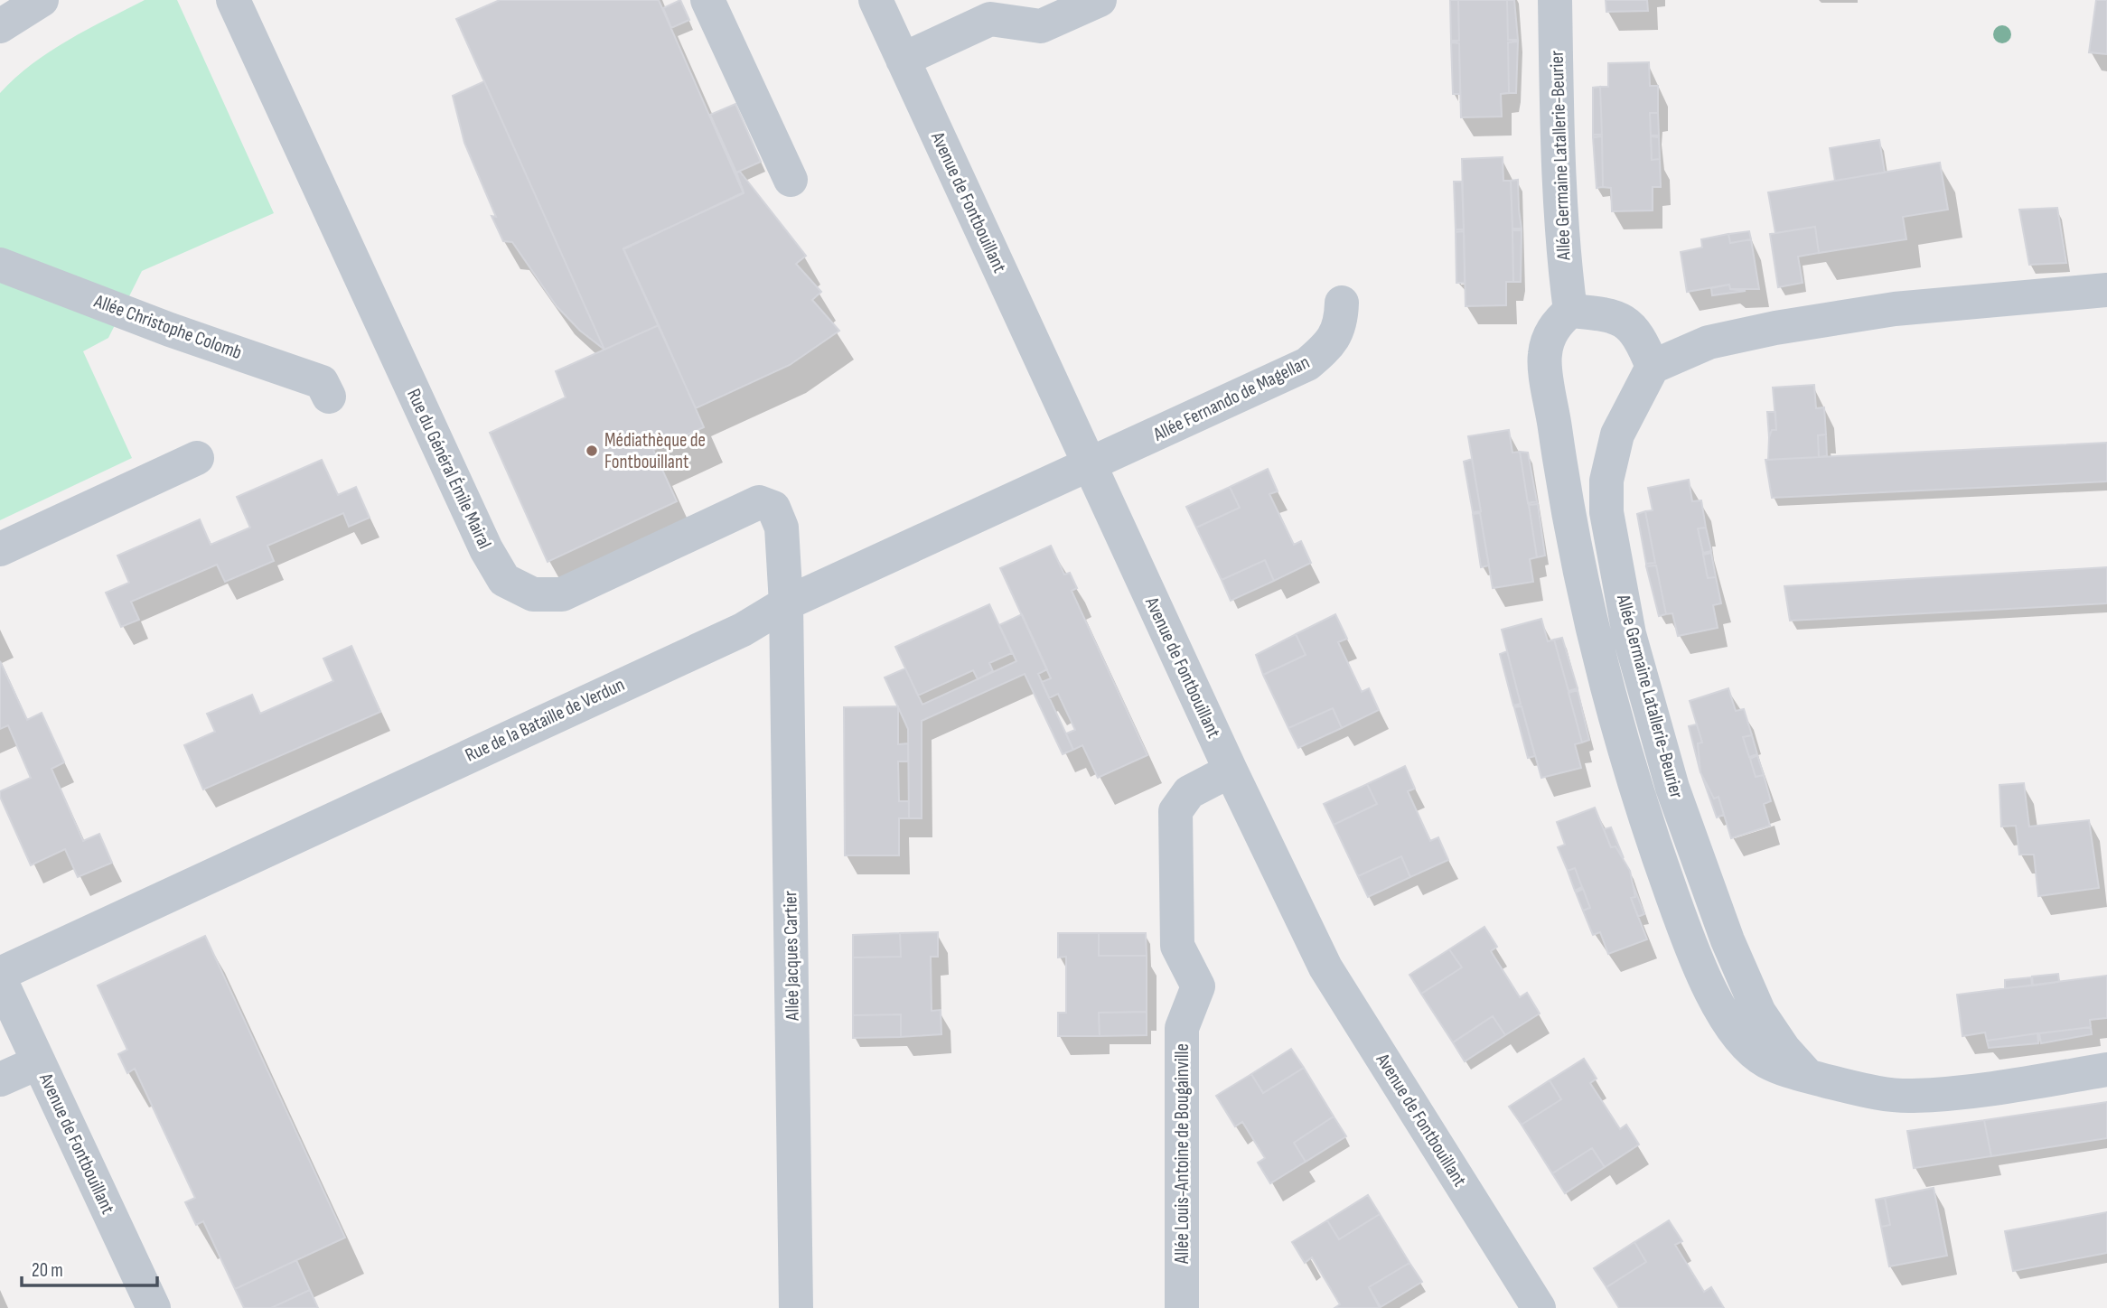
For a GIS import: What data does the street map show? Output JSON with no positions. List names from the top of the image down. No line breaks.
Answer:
{"streets":{"street":["Allée Germaine Latallerie-Beurier","Avenue de Fontbouillant","Allée Christophe Colomb","Allée Fernando de Magellan","Rue du Général Émile Mairal","Rue de la Bataille de Verdun","Allée Jacques Cartier","Allée Louis-Antoine de Bougainville"]},"crossings":[["Avenue de Fontbouillant","Allée Fernando de Magellan"],["Avenue de Fontbouillant","Rue de la Bataille de Verdun"],["Avenue de Fontbouillant","Allée Louis-Antoine de Bougainville"],["Allée Fernando de Magellan","Rue de la Bataille de Verdun"],["Rue du Général Émile Mairal","Rue de la Bataille de Verdun"],["Rue du Général Émile Mairal","Allée Jacques Cartier"],["Rue de la Bataille de Verdun","Allée Jacques Cartier"]],"places":["Médiathèque de Fontbouillant"],"scale_bar":"20 m"}
